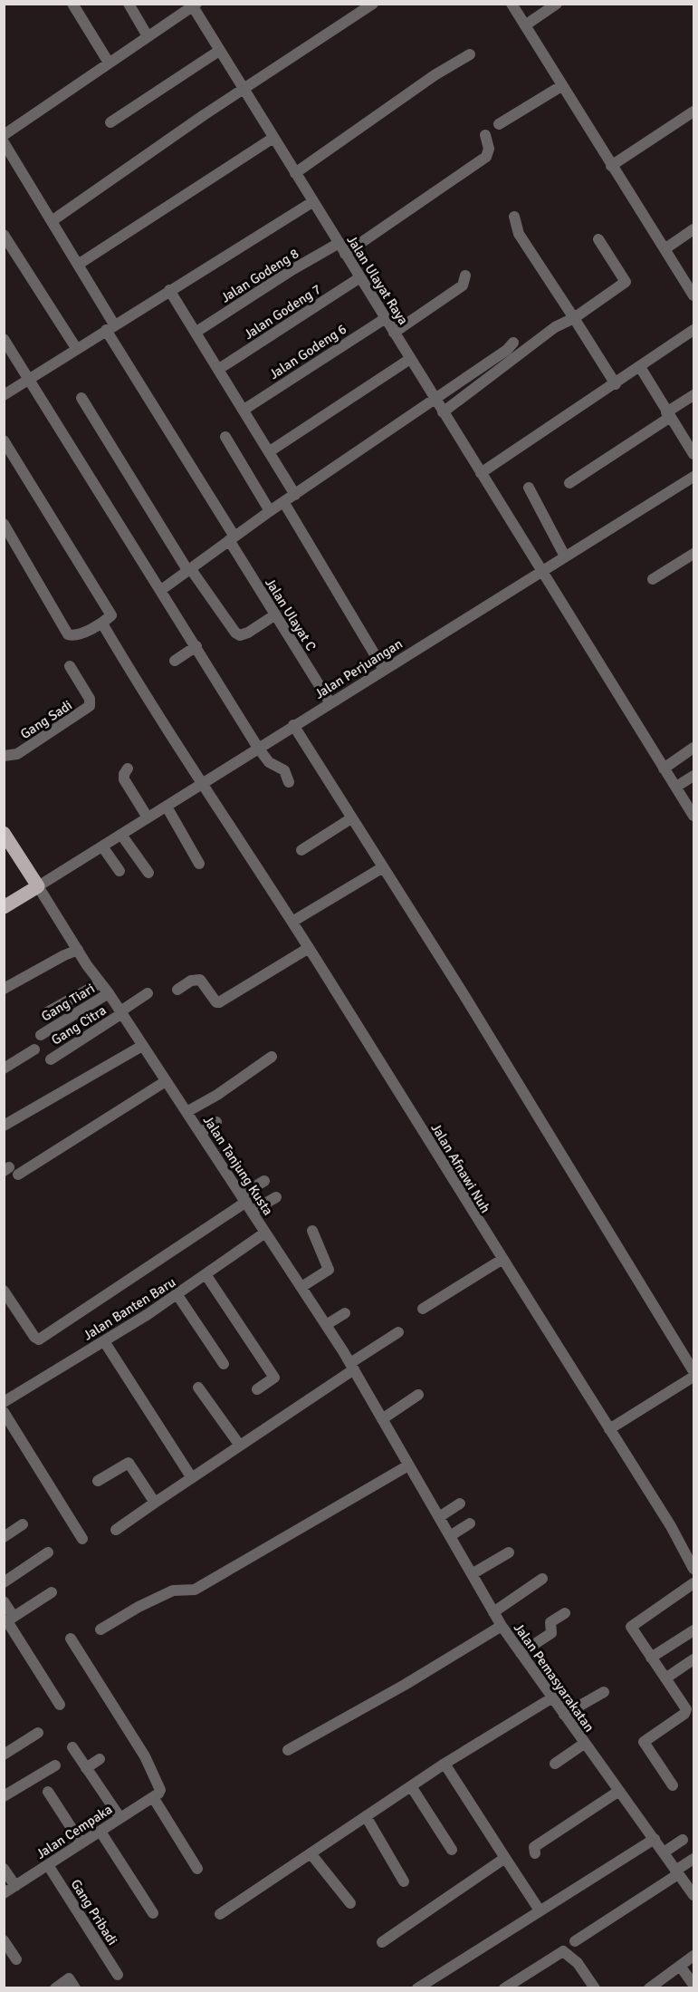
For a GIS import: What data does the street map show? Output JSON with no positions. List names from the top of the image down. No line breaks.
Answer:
{"streets":{"street":["Jalan Godeng 8","Jalan Ulayat Raya","Jalan Godeng 7","Jalan Godeng 6","Jalan Ulayat C","Jalan Perjuangan","Gang Sadi","Gang Tiari","Gang Citra","Jalan Tanjung Kusta","Jalan Afnawi Nuh","Jalan Banten Baru","Jalan Pemasyarakatan","Jalan Cempaka","Gang Pribadi"]},"crossings":[["Jalan Godeng 8","Jalan Ulayat Raya"],["Jalan Ulayat Raya","Jalan Godeng 7"],["Jalan Ulayat Raya","Jalan Godeng 6"],["Jalan Ulayat Raya","Jalan Perjuangan"],["Jalan Ulayat C","Jalan Perjuangan"],["Jalan Perjuangan","Jalan Tanjung Kusta"],["Jalan Perjuangan","Jalan Afnawi Nuh"],["Gang Tiari","Jalan Tanjung Kusta"],["Gang Citra","Jalan Tanjung Kusta"],["Jalan Tanjung Kusta","Jalan Banten Baru"],["Jalan Tanjung Kusta","Jalan Pemasyarakatan"],["Jalan Cempaka","Gang Pribadi"]]}
